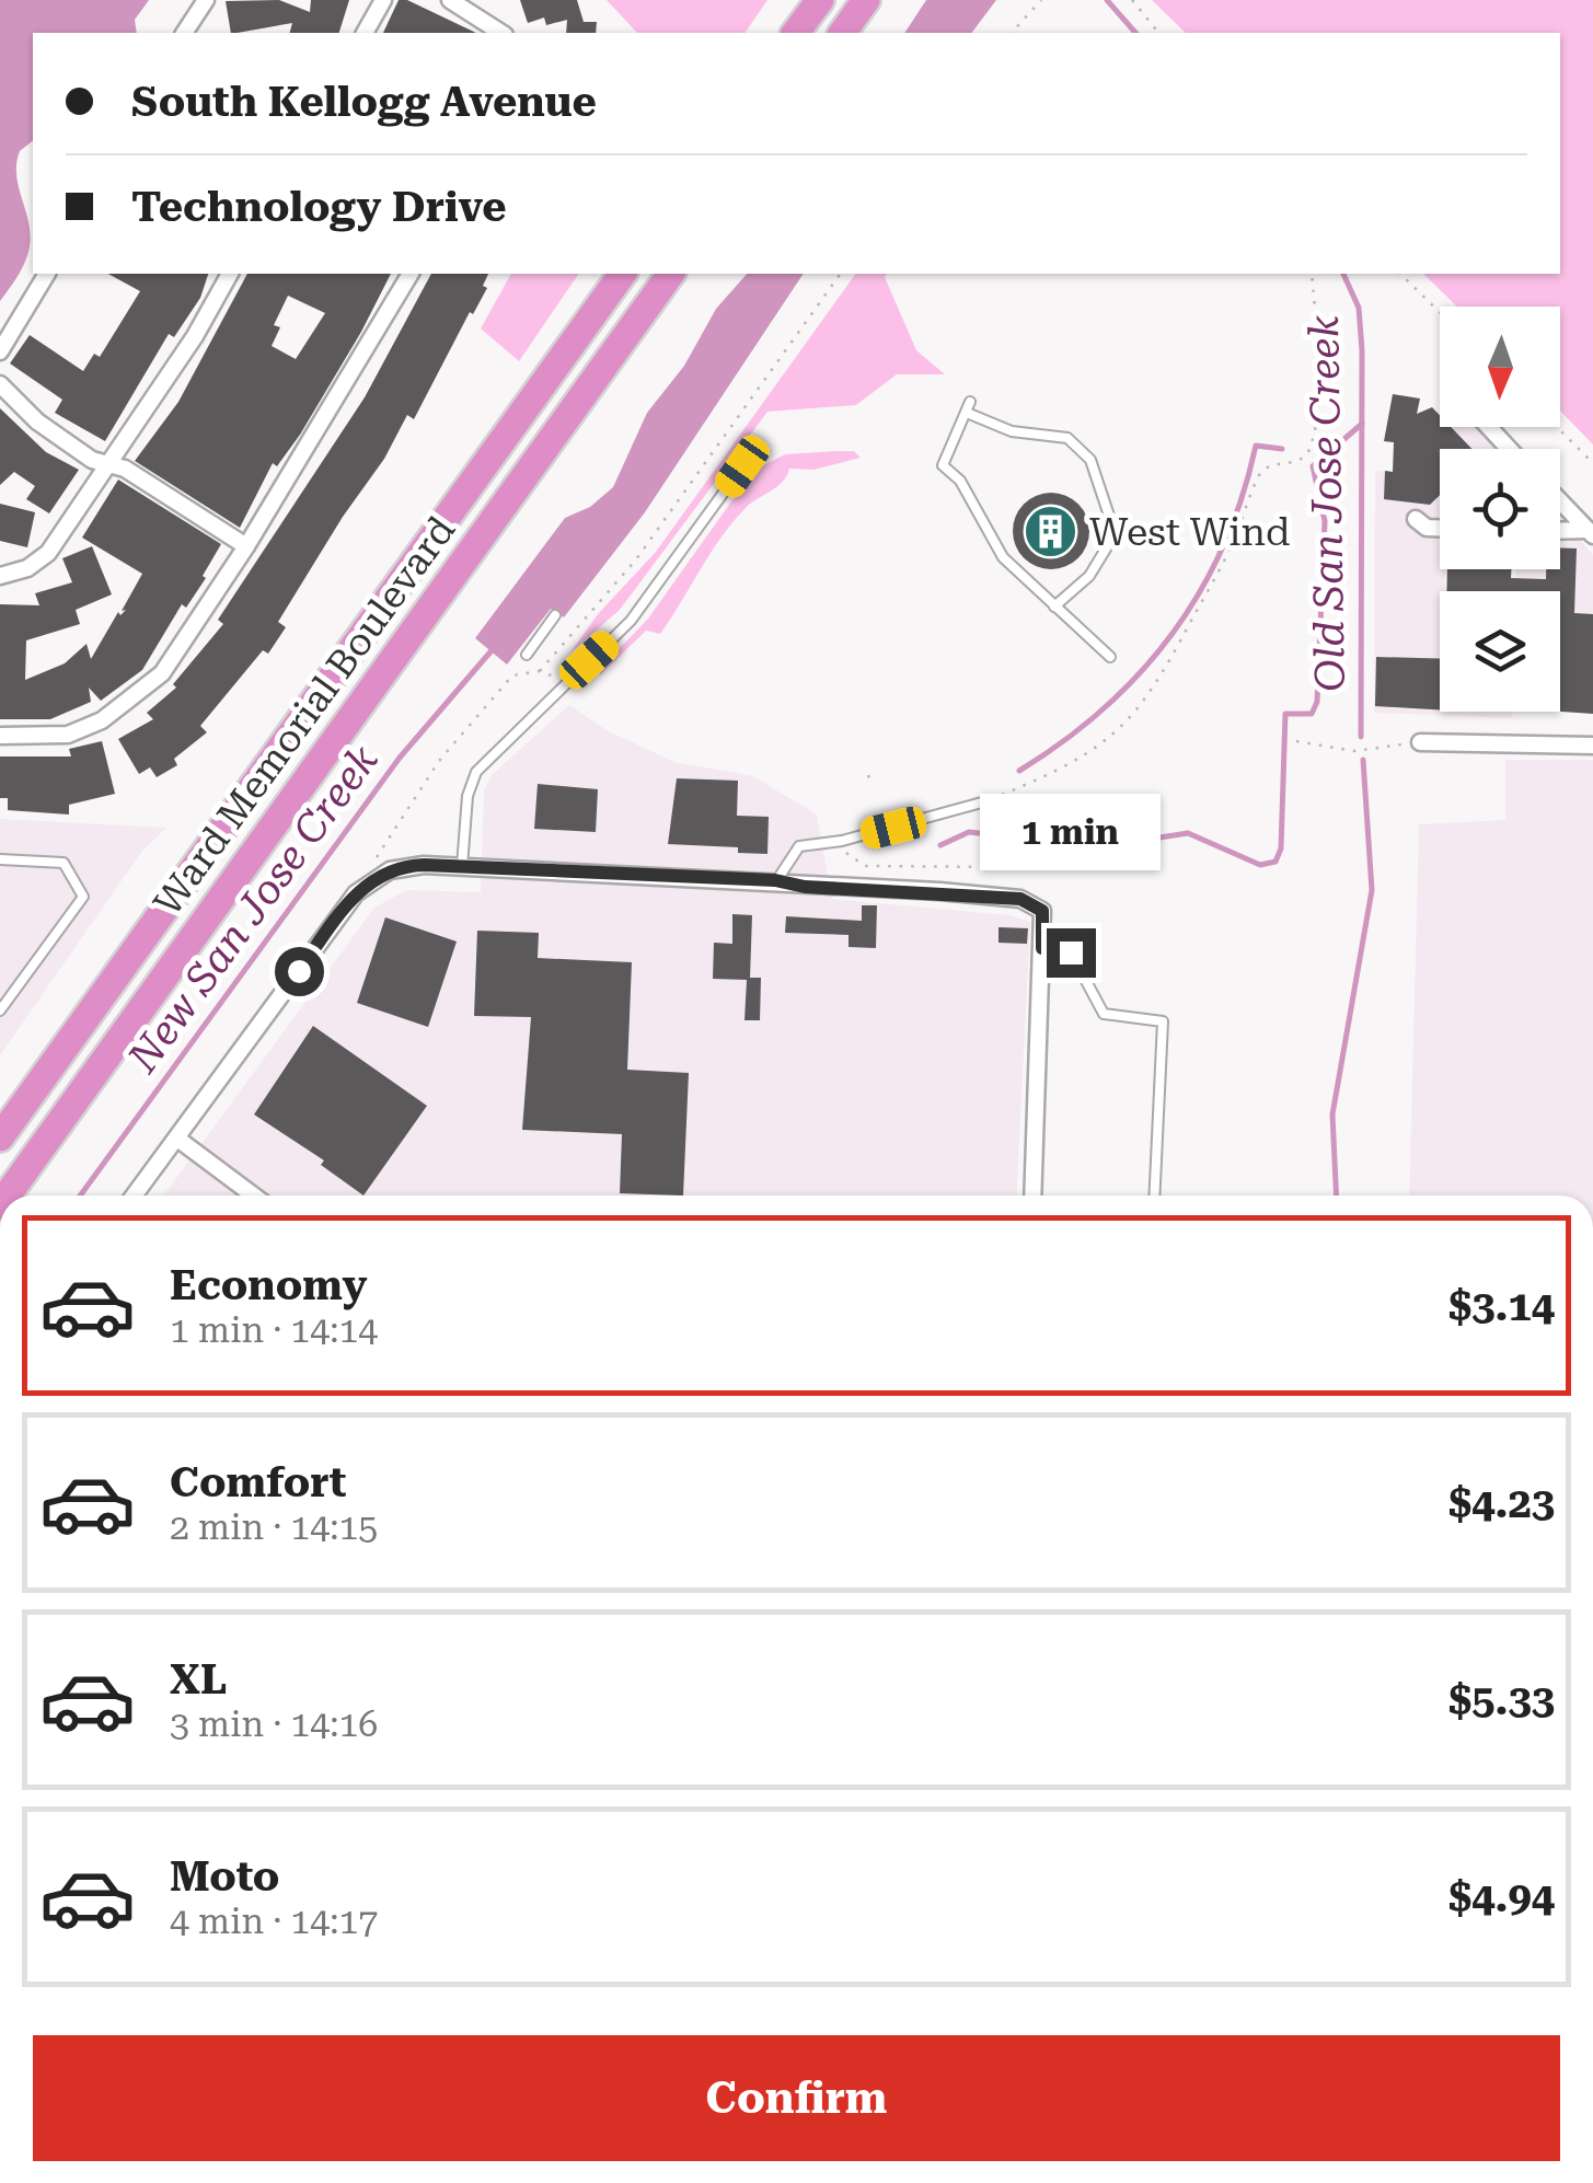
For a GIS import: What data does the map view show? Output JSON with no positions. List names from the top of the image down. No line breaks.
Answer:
{"streets":{"highway":["Ward Memorial Boulevard"]},"water":["Old San Jose Creek","New San Jose Creek"],"places":{"building":["West Wind"]},"north":"bottom","page":{"banner":["South Kellogg Avenue","Technology Drive"],"bubble":"1 min","list":[{"name":"Economy","note":"1 min · 14:14","value":"$3.14"},{"name":"Comfort","note":"2 min · 14:15","value":"$4.23"},{"name":"XL","note":"3 min · 14:16","value":"$5.33"},{"name":"Moto","note":"4 min · 14:17","value":"$4.94"}],"buttons":"Confirm"}}
